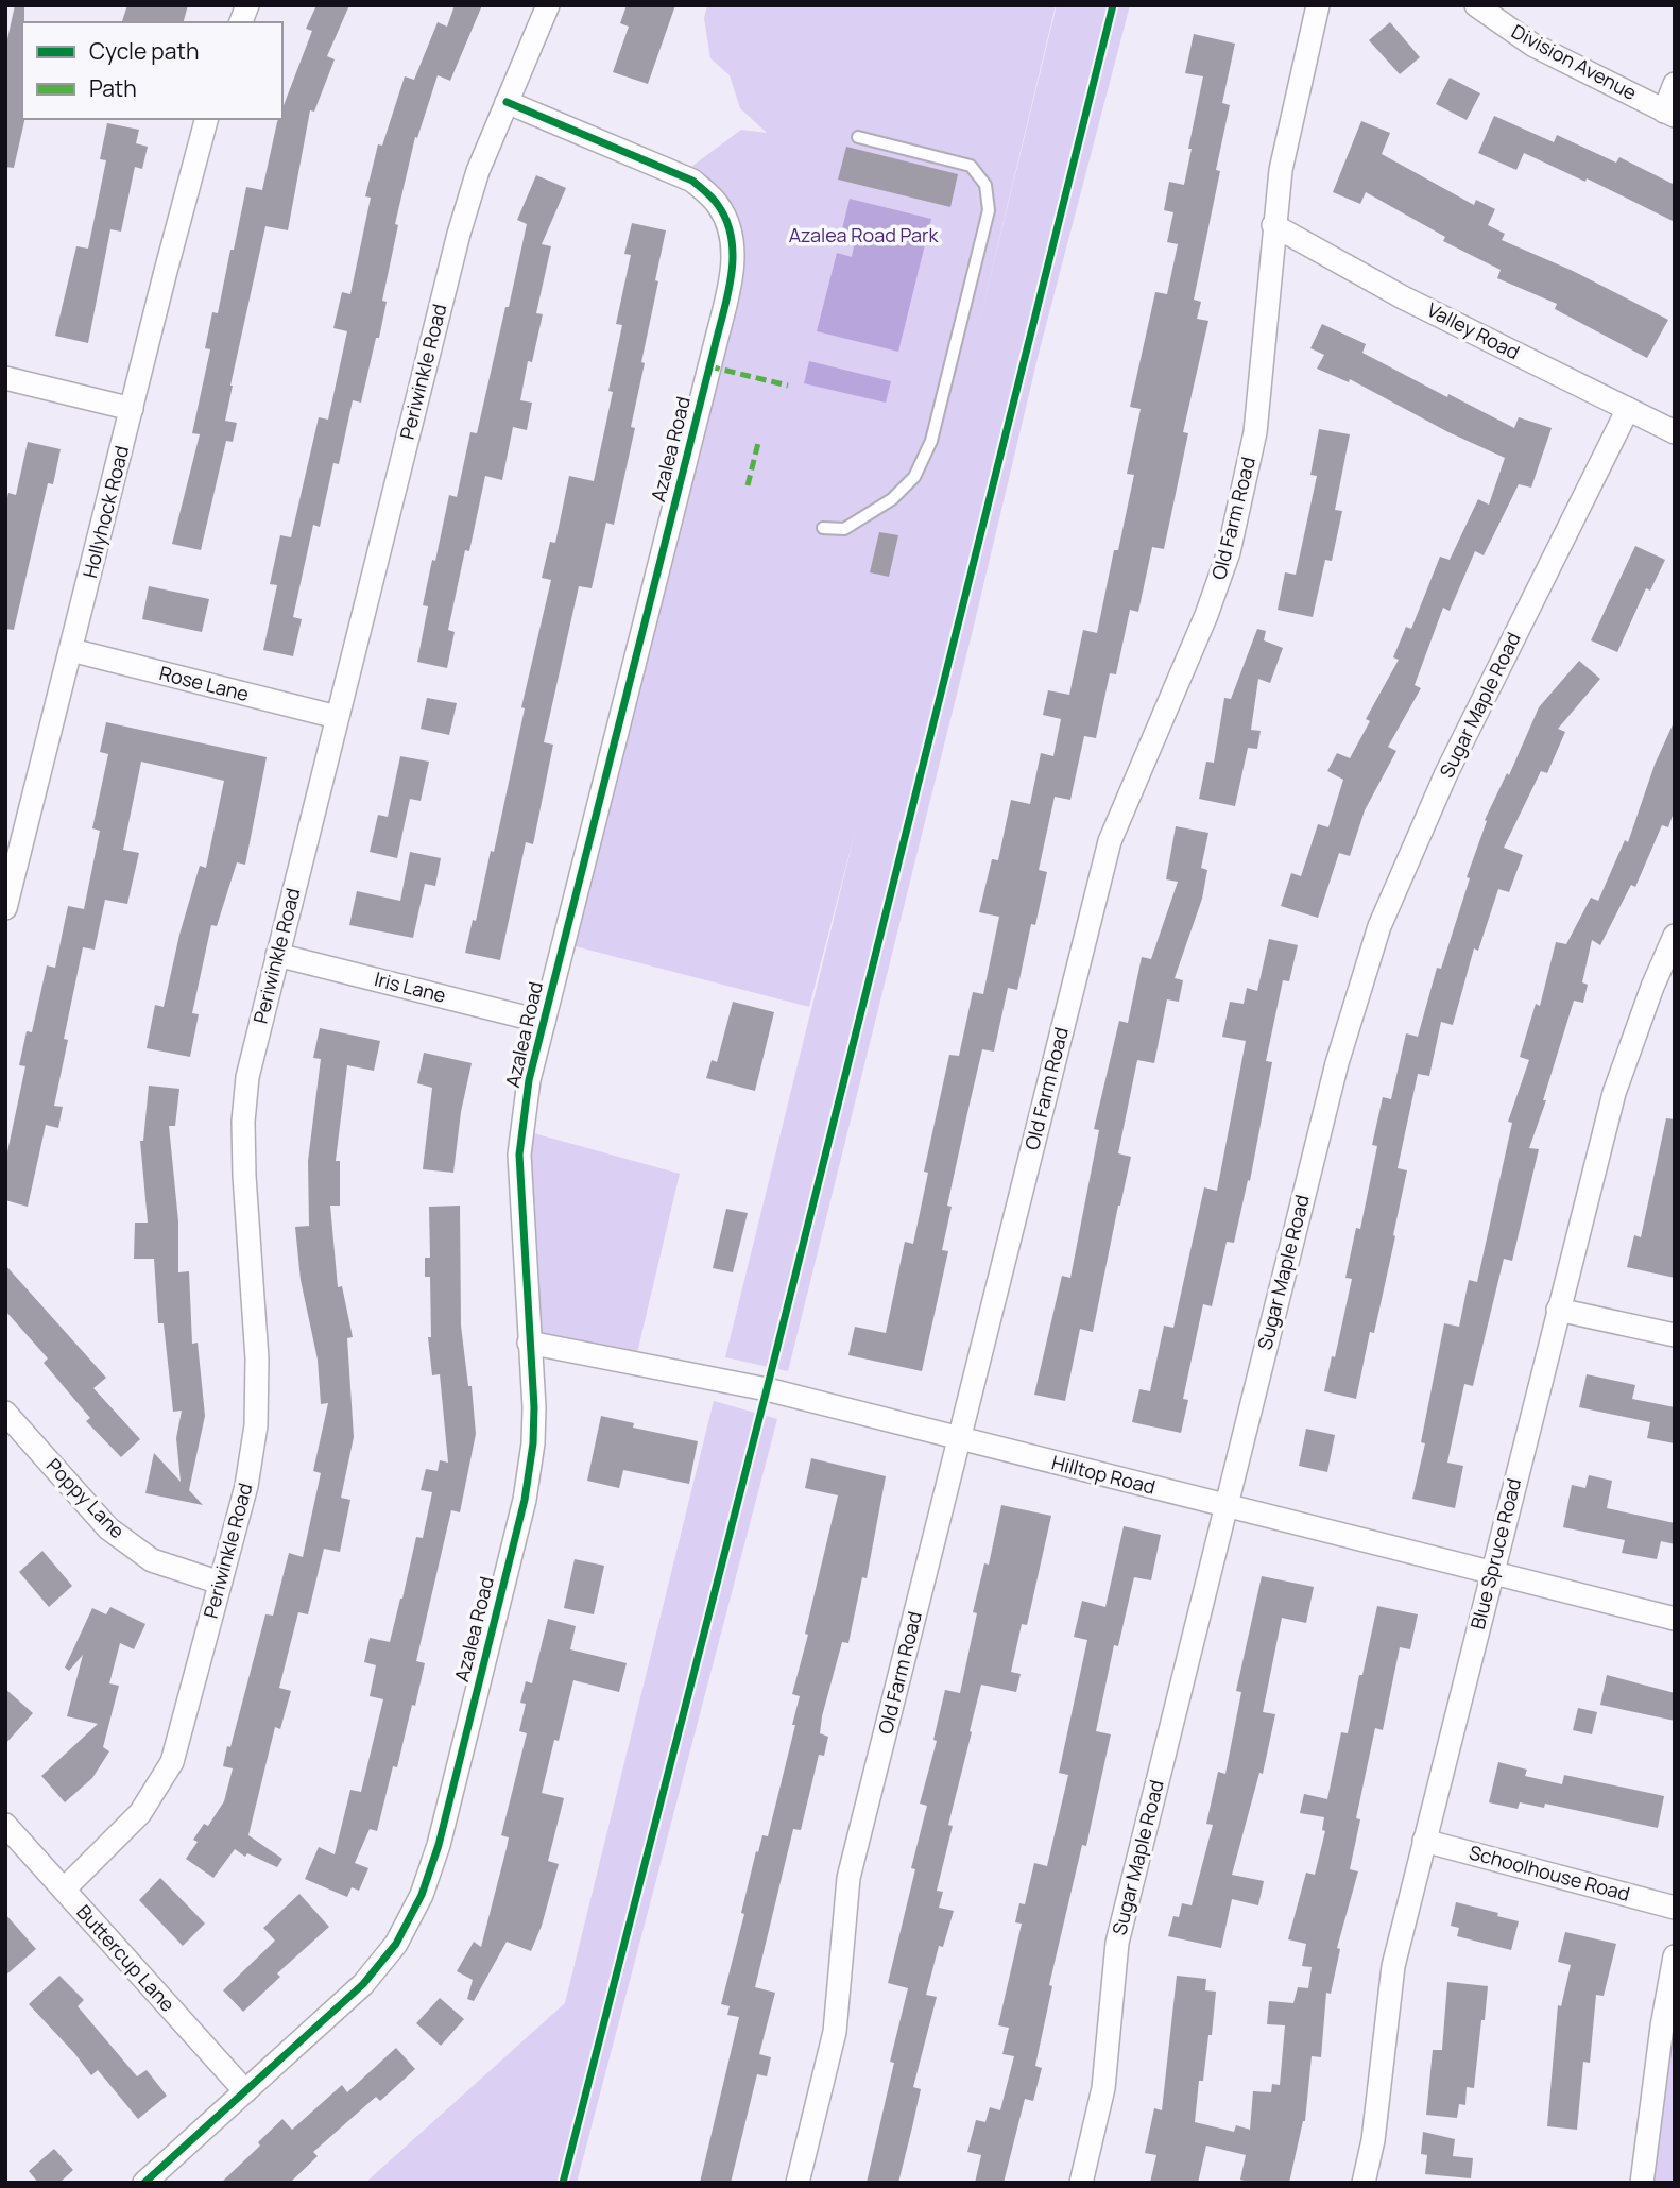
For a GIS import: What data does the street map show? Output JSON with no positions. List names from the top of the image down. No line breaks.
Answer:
{"streets":{"street":["Division Avenue","Valley Road","Periwinkle Road","Azalea Road","Hollyhock Road","Old Farm Road","Rose Lane","Sugar Maple Road","Iris Lane","Hilltop Road","Poppy Lane","Blue Spruce Road","Schoolhouse Road","Buttercup Lane"]},"crossings":[["Valley Road","Old Farm Road"],["Valley Road","Sugar Maple Road"],["Periwinkle Road","Azalea Road"],["Periwinkle Road","Rose Lane"],["Periwinkle Road","Iris Lane"],["Periwinkle Road","Poppy Lane"],["Periwinkle Road","Buttercup Lane"],["Azalea Road","Iris Lane"],["Azalea Road","Hilltop Road"],["Azalea Road","Buttercup Lane"],["Hollyhock Road","Rose Lane"],["Old Farm Road","Hilltop Road"],["Sugar Maple Road","Hilltop Road"],["Hilltop Road","Blue Spruce Road"],["Blue Spruce Road","Schoolhouse Road"]],"parks":["Azalea Road Park"],"legend":["Cycle path","Path"]}
